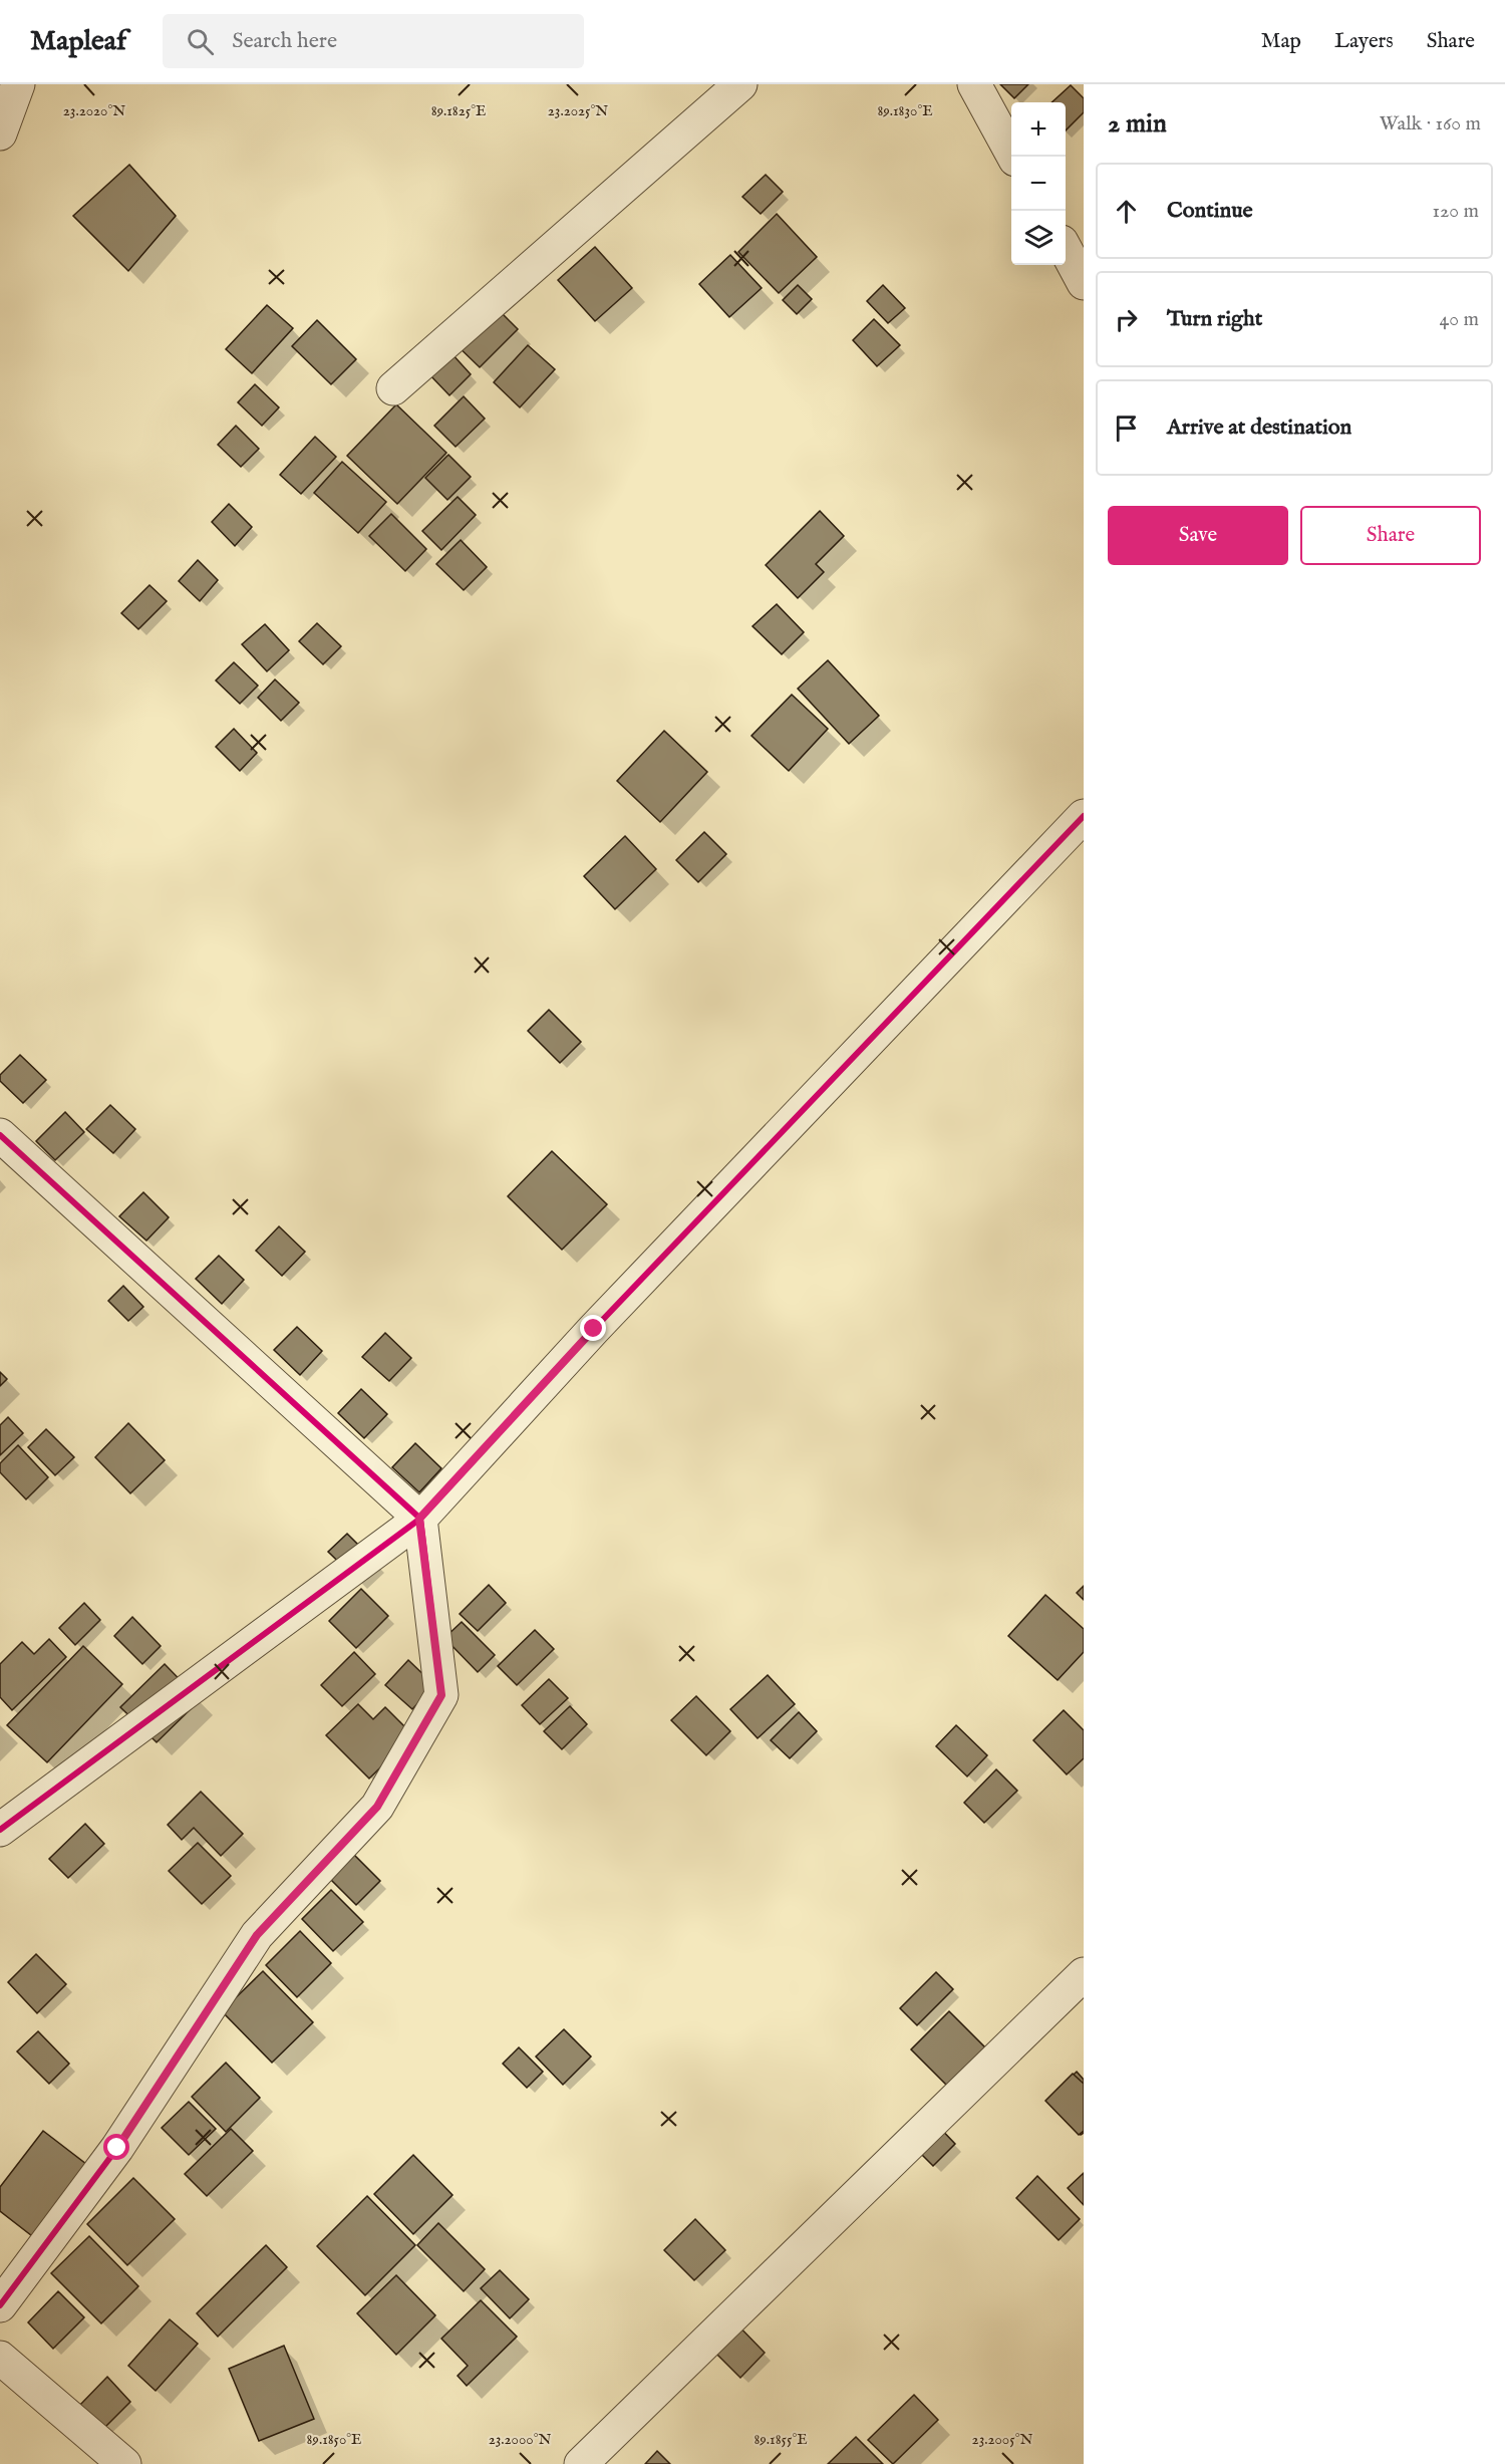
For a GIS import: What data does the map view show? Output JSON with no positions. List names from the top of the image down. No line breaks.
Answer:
{"page":{"header":"Mapleaf","search":"Search here","nav":["Map","Layers","Share"],"heading":["2 min","Walk · 160 m"],"map_buttons":["+","−"],"list":[["Continue","120 m"],["Turn right","40 m"],"Arrive at destination"],"buttons":["Save","Share"]},"coordinates":["23.2020°N","89.1825°E","23.2025°N","89.1830°E","89.1850°E","23.2000°N","89.1855°E","23.2005°N"]}
